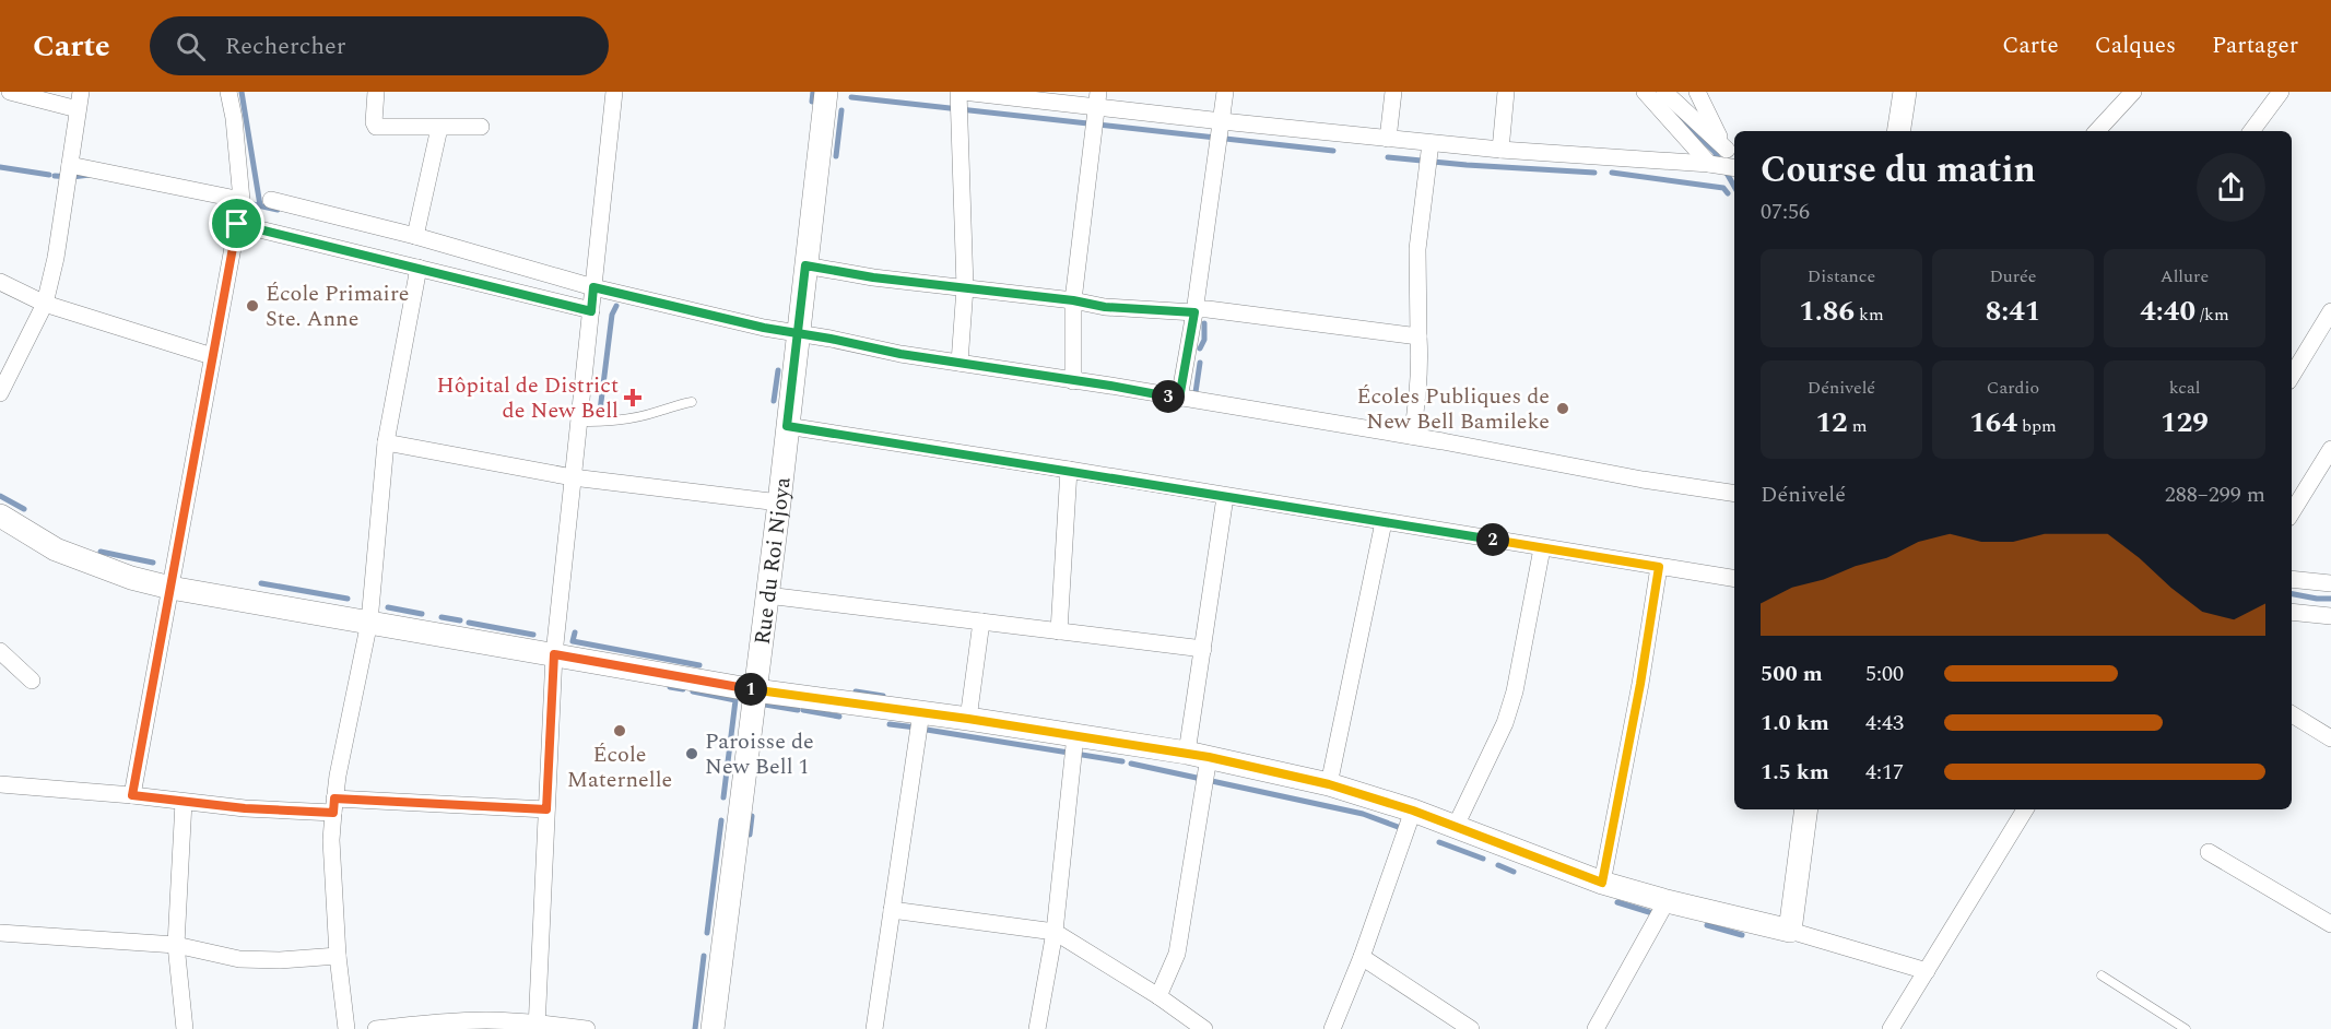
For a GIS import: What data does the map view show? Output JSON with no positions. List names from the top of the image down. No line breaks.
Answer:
{"streets":{"street":["Rue du Roi Njoya"]},"places":{"other":["École Primaire Ste. Anne","Écoles Publiques de New Bell Bamileke","École Maternelle","Paroisse de New Bell 1"],"health":["Hôpital de District de New Bell"]},"page":{"header":"Carte","search":"Rechercher","nav":["Carte","Calques","Partager"],"heading":["Course du matin","07:56"],"stats":[["Distance","1.86 km"],["Durée","8:41"],["Allure","4:40 /km"],["Dénivelé","12 m"],["Cardio","164 bpm"],["kcal","129"]],"pins":["3","2","1"],"chart":["Dénivelé","288–299 m"],"list":[{"name":"500 m","note":"5:00"},{"name":"1.0 km","note":"4:43"},{"name":"1.5 km","note":"4:17"}]}}
